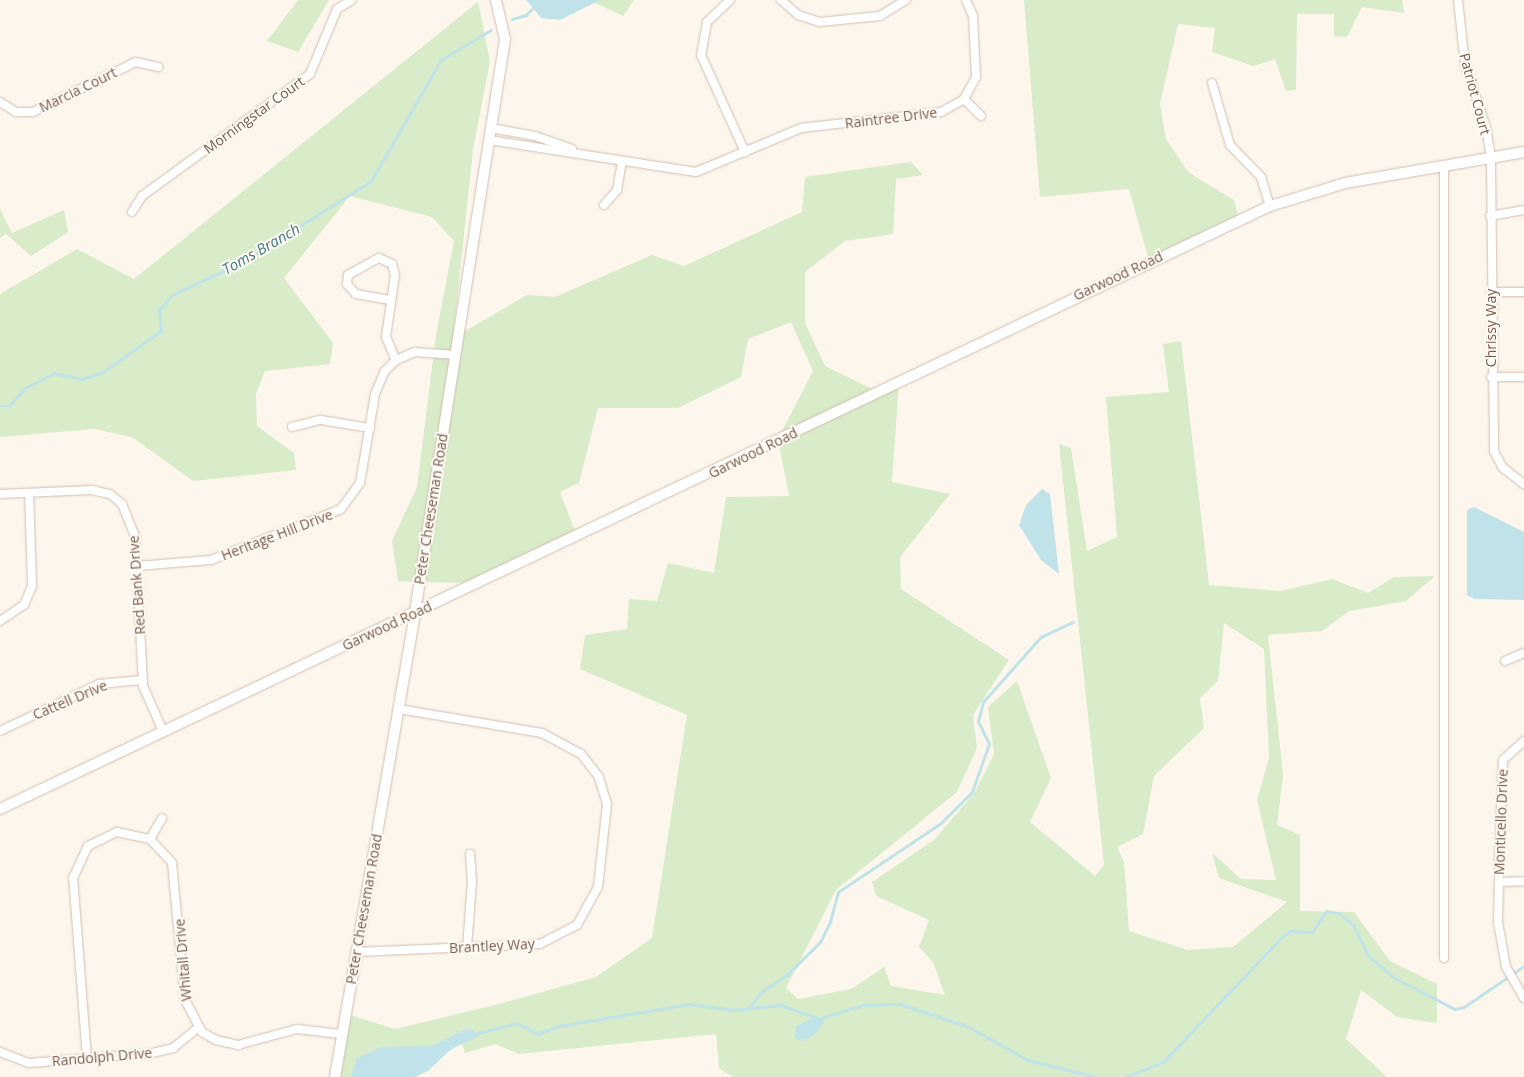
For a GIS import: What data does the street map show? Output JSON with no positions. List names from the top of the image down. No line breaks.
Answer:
{"streets":{"street":["Marcia Court","Patriot Court","Morningstar Court","Raintree Drive","Garwood Road","Chrissy Way","Peter Cheeseman Road","Heritage Hill Drive","Red Bank Drive","Cattell Drive","Monticello Drive","Brantley Way","Whitall Drive","Randolph Drive"]},"crossings":[["Patriot Court","Garwood Road"],["Patriot Court","Chrissy Way"],["Raintree Drive","Peter Cheeseman Road"],["Garwood Road","Chrissy Way"],["Garwood Road","Peter Cheeseman Road"],["Garwood Road","Red Bank Drive"],["Peter Cheeseman Road","Brantley Way"],["Heritage Hill Drive","Red Bank Drive"],["Red Bank Drive","Cattell Drive"],["Whitall Drive","Randolph Drive"]],"water":["Toms Branch"]}
